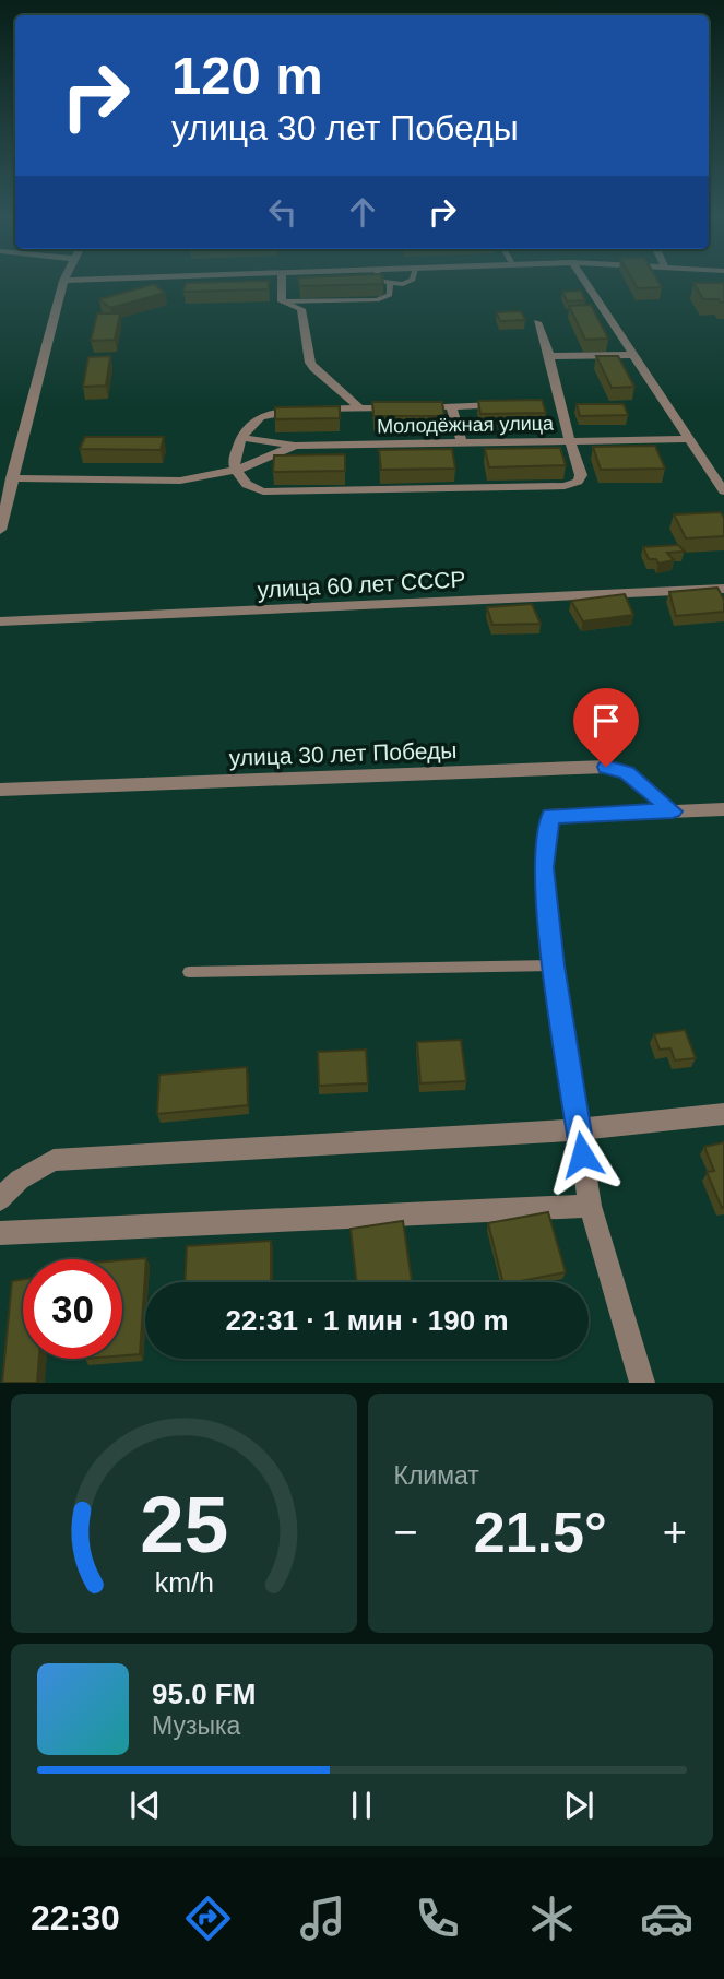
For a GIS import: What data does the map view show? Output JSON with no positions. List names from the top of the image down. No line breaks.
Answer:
{"streets":{"street":["Молодёжная улица","улица 60 лет СССР","улица 30 лет Победы"]},"page":{"turn":["120 m","улица 30 лет Победы"],"limit":"30","trip":"22:31 · 1 мин · 190 m","tile":"Климат","heat":["−","21.5°","+"],"song":["95.0 FM","Музыка"],"tabs":"22:30","gauge":["25","km/h"]}}
